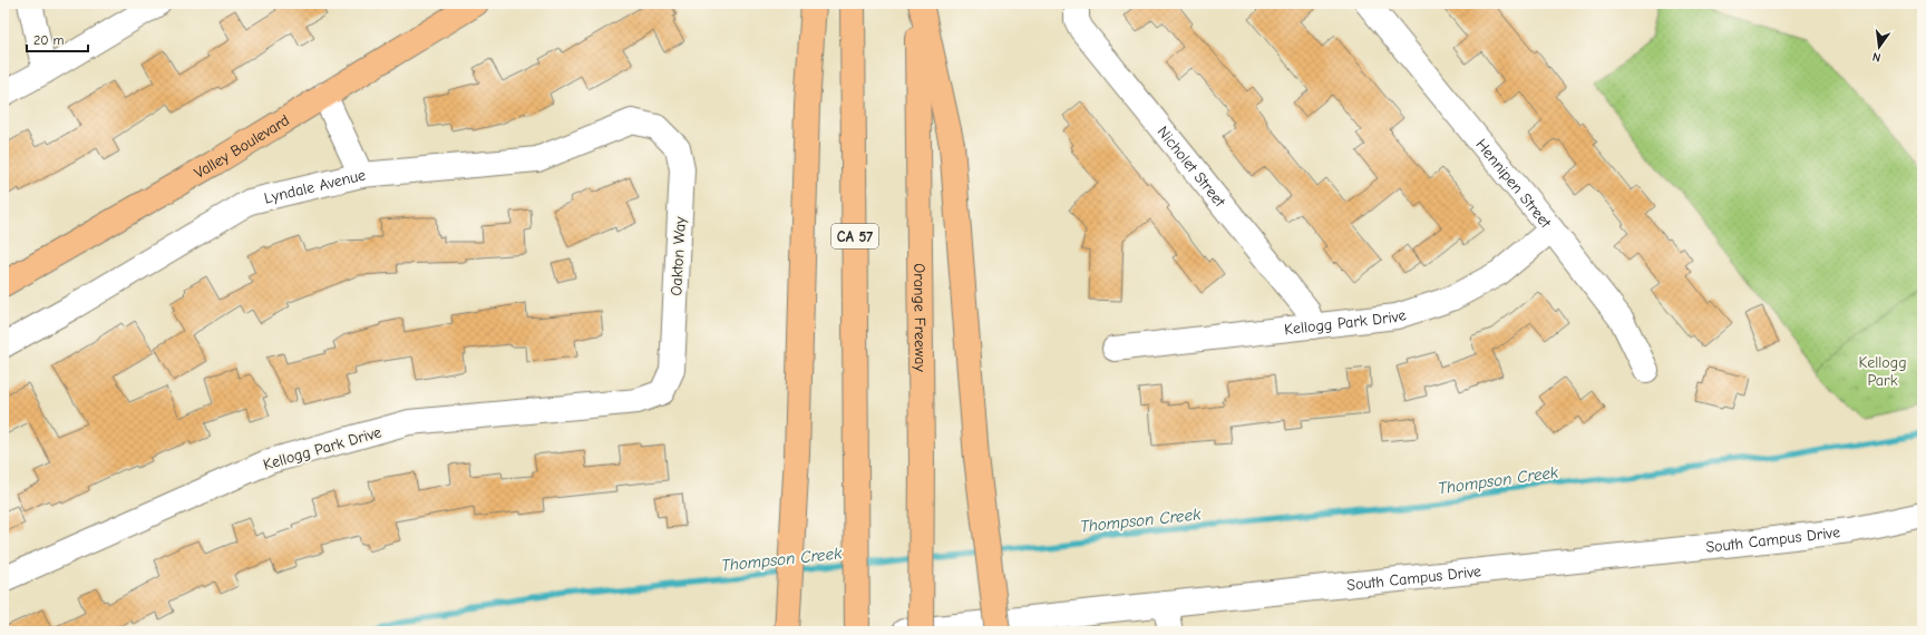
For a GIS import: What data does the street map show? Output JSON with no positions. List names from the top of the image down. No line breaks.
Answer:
{"streets":{"main road":["Valley Boulevard","CA 57","Orange Freeway"],"street":["Nicholet Street","Hennipen Street","Lyndale Avenue","Oakton Way","Kellogg Park Drive","South Campus Drive"]},"crossings":[["Nicholet Street","Kellogg Park Drive"],["Hennipen Street","Kellogg Park Drive"],["Lyndale Avenue","Oakton Way"],["Oakton Way","Kellogg Park Drive"]],"water":["Thompson Creek"],"parks":["Kellogg Park"],"scale_bar":"20 m","north":"bottom"}
